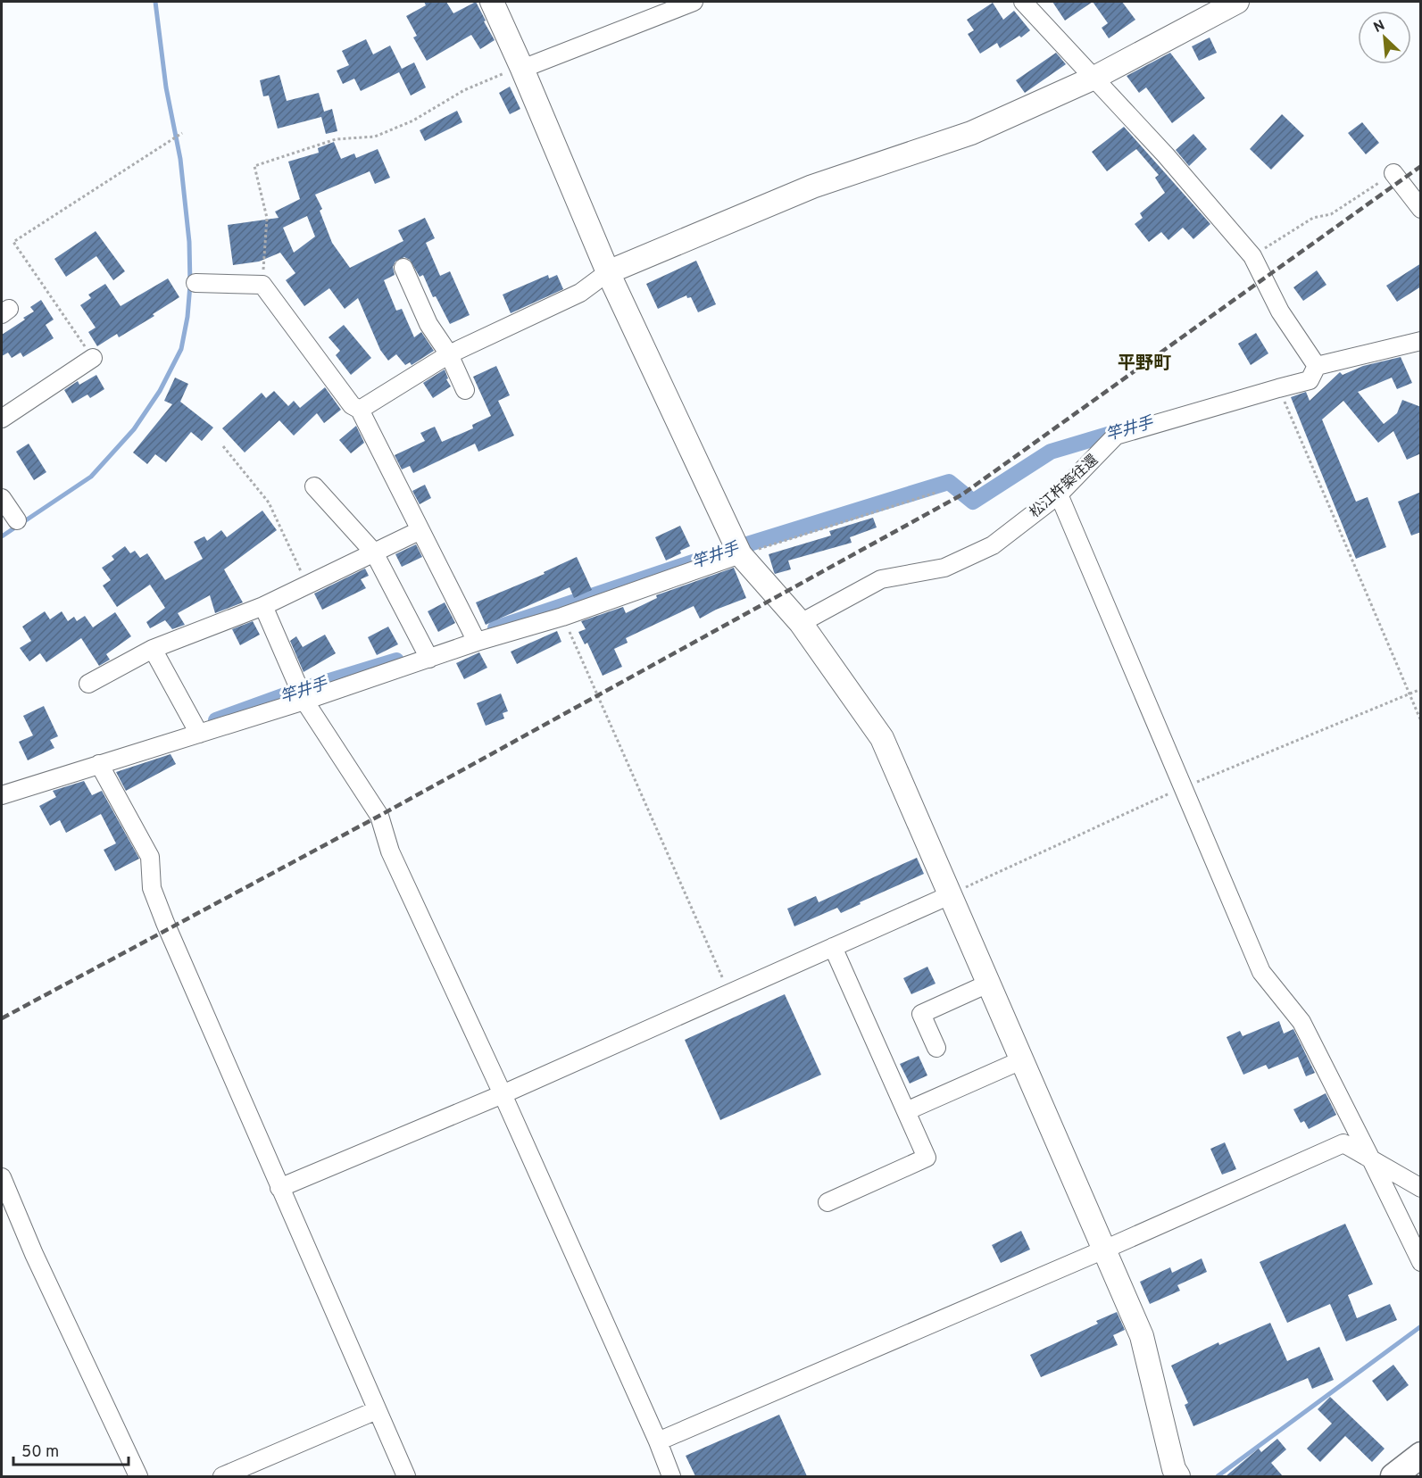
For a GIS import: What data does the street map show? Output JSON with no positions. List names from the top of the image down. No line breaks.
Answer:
{"streets":{"street":["松江杵築往還"]},"districts":["平野町"],"water":["竿井手"],"scale_bar":"50 m","north":"top left"}
